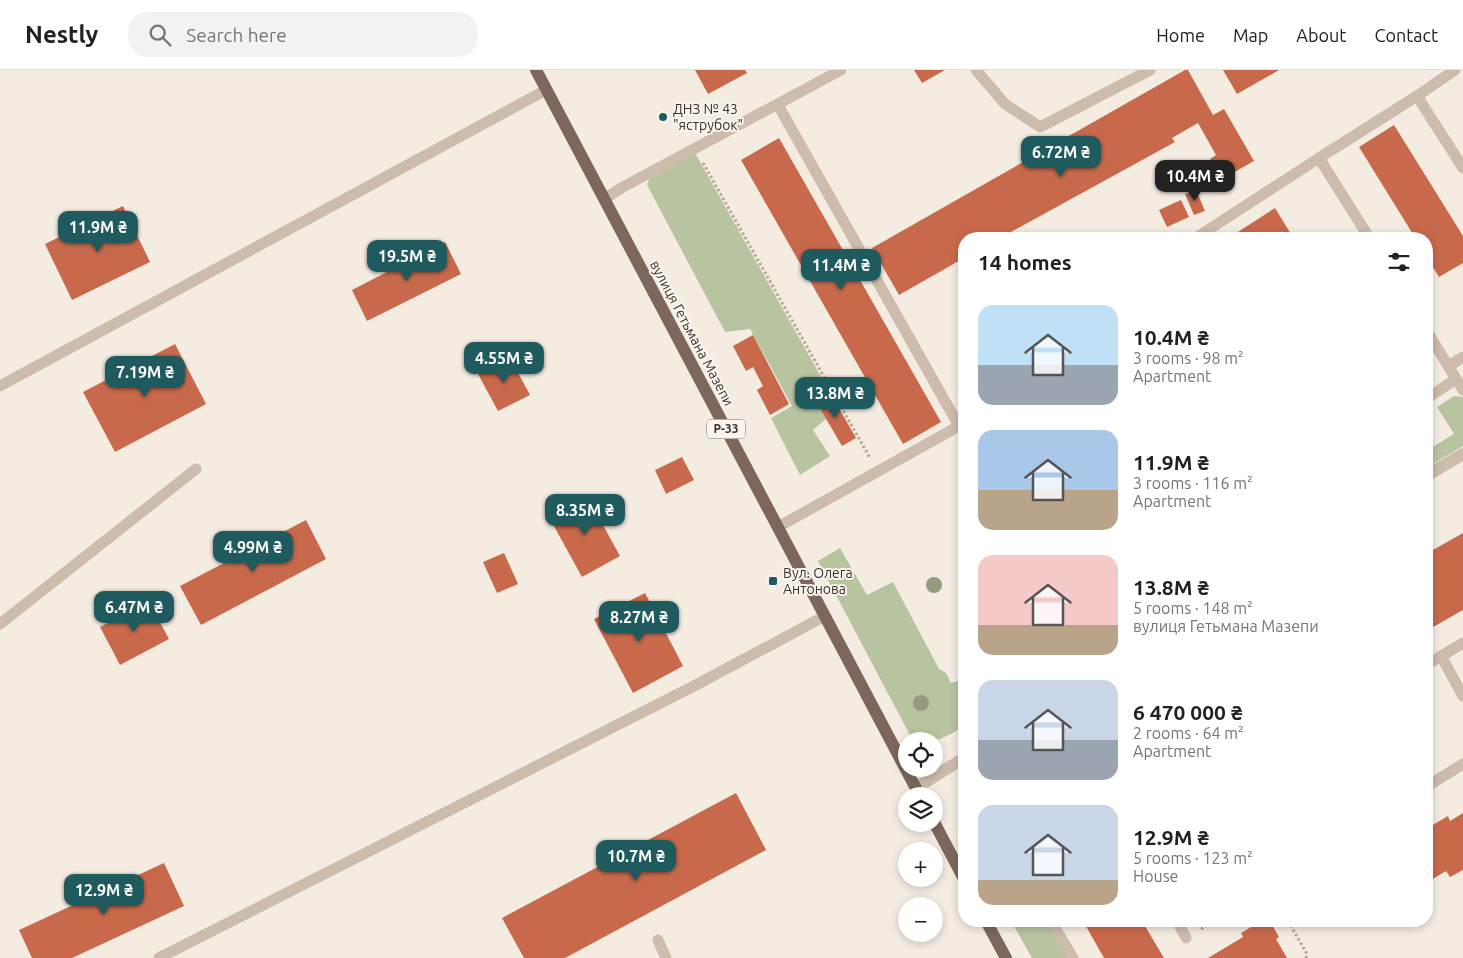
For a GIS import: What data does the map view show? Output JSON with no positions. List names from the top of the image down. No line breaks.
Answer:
{"streets":{"main road":["вулиця Гетьмана Мазепи","Р-33"]},"places":{"other":["ДНЗ № 43 \"яструбок\""],"transit":["Вул. Олега Антонова"]},"page":{"header":"Nestly","search":"Search here","nav":["Home","Map","About","Contact"],"price":["6.72M ₴","10.4M ₴","11.9M ₴","19.5M ₴","11.4M ₴","4.55M ₴","7.19M ₴","13.8M ₴","8.35M ₴","4.99M ₴","6.47M ₴","8.27M ₴","10.7M ₴","12.9M ₴"],"heading":"14 homes","list":[{"name":"10.4M ₴","note":"3 rooms · 98 m² · Apartment"},{"name":"11.9M ₴","note":"3 rooms · 116 m² · Apartment"},{"name":"13.8M ₴","note":"5 rooms · 148 m² · вулиця Гетьмана Мазепи"},{"name":"6 470 000 ₴","note":"2 rooms · 64 m² · Apartment"},{"name":"12.9M ₴","note":"5 rooms · 123 m² · House"}],"map_buttons":["+","−"]}}
